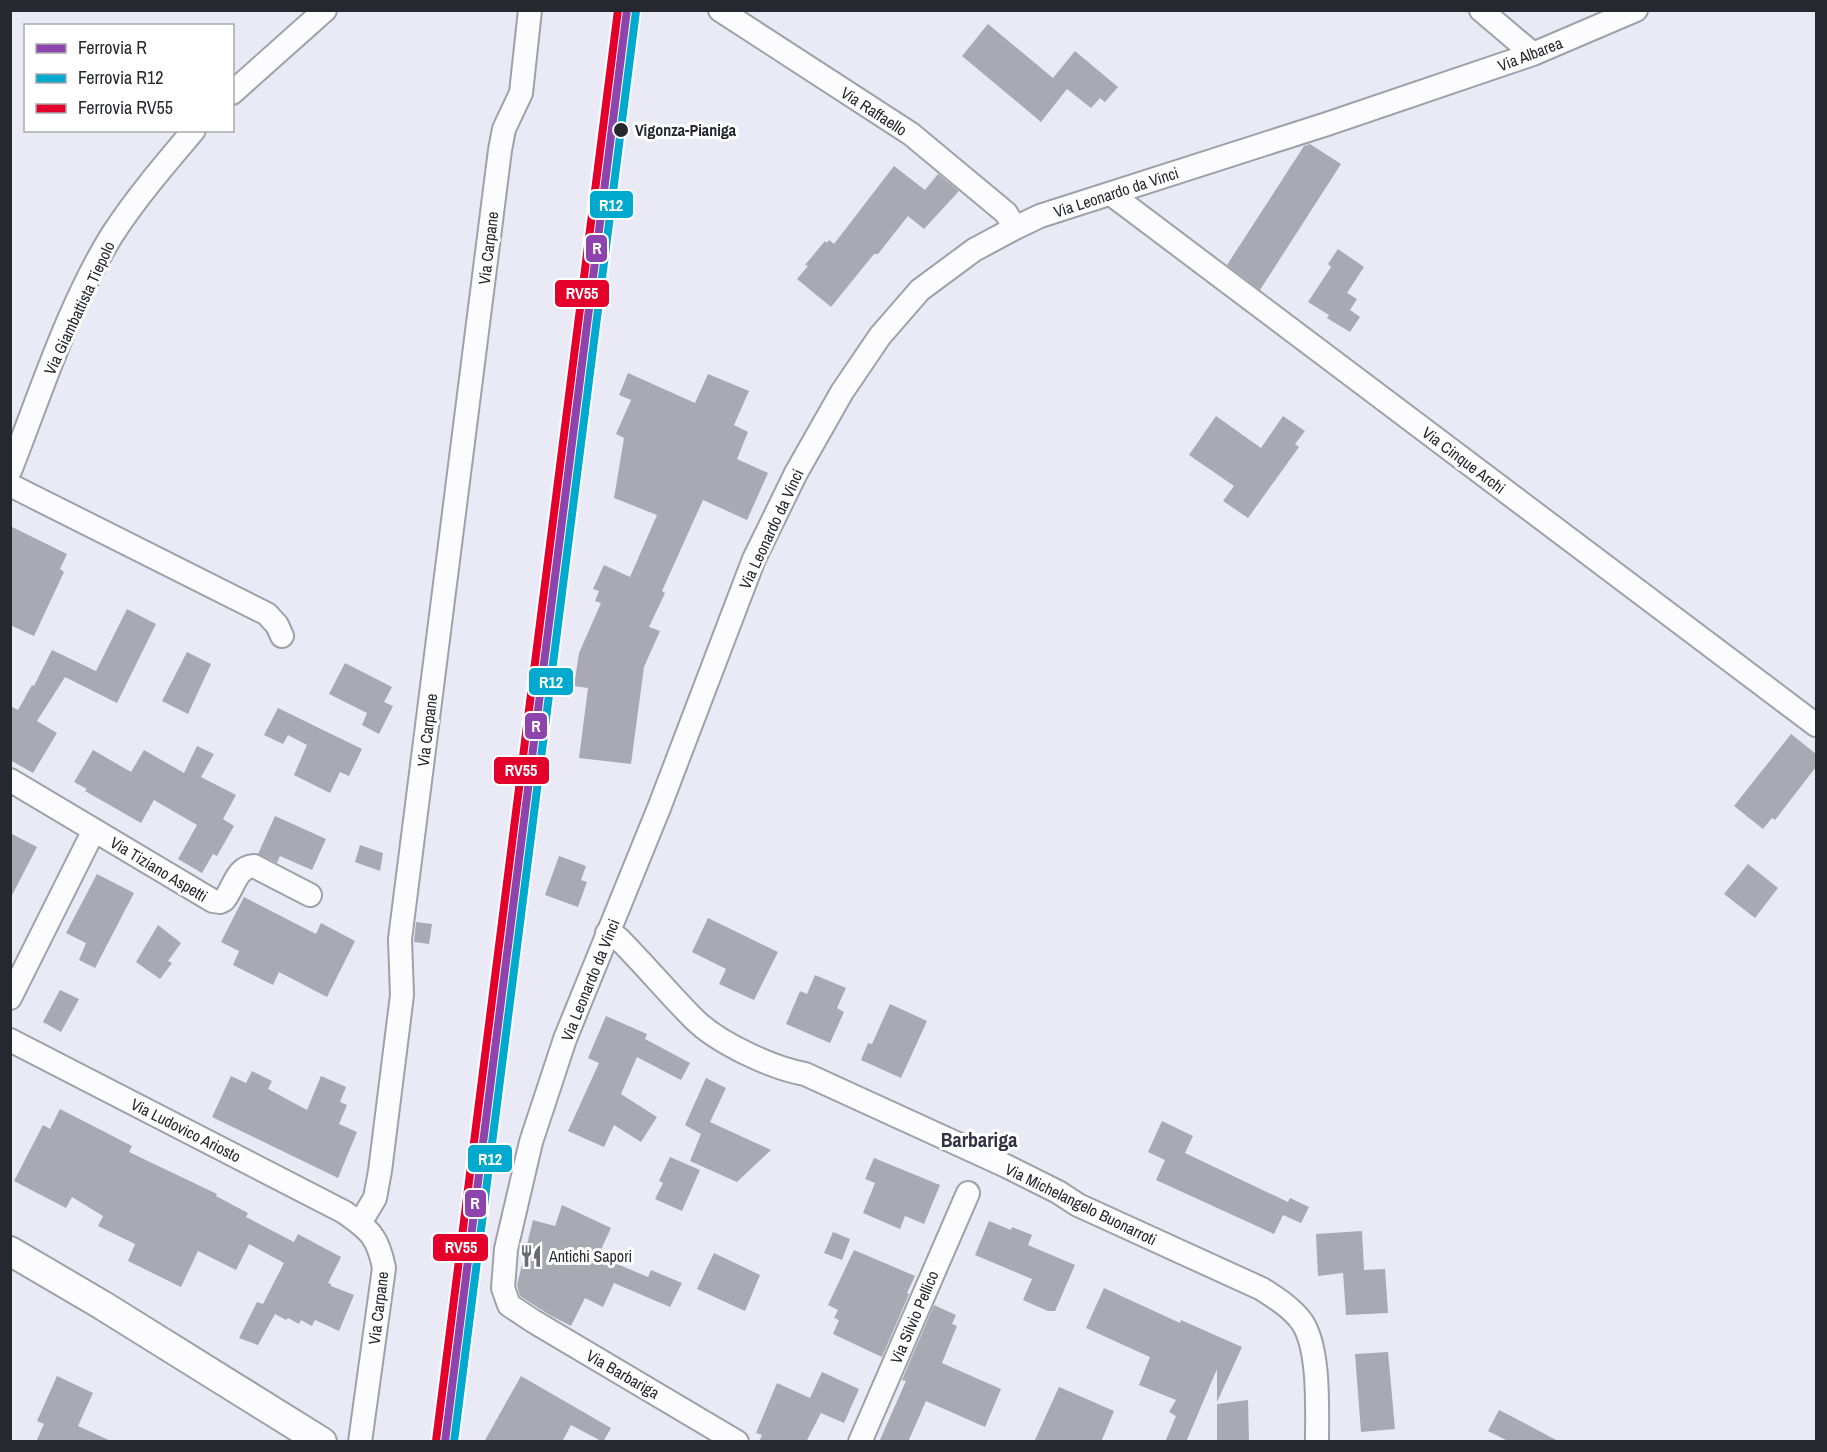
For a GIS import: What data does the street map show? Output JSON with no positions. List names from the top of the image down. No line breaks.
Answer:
{"streets":{"street":["Via Albarea","Via Raffaello","Via Leonardo da Vinci","Via Carpane","Via Giambattista Tiepolo","Via Cinque Archi","Via Tiziano Aspetti","Via Ludovico Ariosto","Via Michelangelo Buonarroti","Via Silvio Pellico","Via Barbariga"]},"crossings":[["Via Albarea","Via Leonardo da Vinci"],["Via Raffaello","Via Leonardo da Vinci"],["Via Leonardo da Vinci","Via Cinque Archi"],["Via Leonardo da Vinci","Via Michelangelo Buonarroti"],["Via Leonardo da Vinci","Via Barbariga"],["Via Carpane","Via Ludovico Ariosto"]],"districts":["Barbariga"],"places":{"other":["Vigonza-Pianiga"],"restaurant":["Antichi Sapori"]},"lines":["rail line R","rail line RV55","rail line R12"],"legend":["Ferrovia R","Ferrovia R12","Ferrovia RV55"]}
